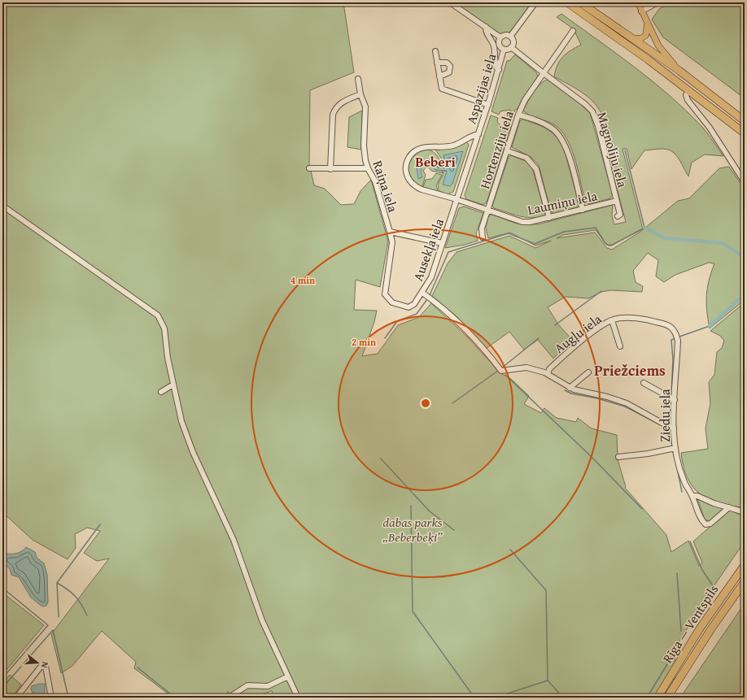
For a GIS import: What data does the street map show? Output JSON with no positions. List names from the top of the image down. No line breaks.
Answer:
{"streets":{"highway":["Rīga — Ventspils"],"street":["Aspazijas iela","Hortenziju iela","Magnoliju iela","Raiņa iela","Laumiņu iela","Ausekļa iela","Augļu iela","Ziedu iela"]},"crossings":[["Aspazijas iela","Magnoliju iela"],["Aspazijas iela","Laumiņu iela"],["Aspazijas iela","Ausekļa iela"],["Hortenziju iela","Magnoliju iela"],["Hortenziju iela","Laumiņu iela"],["Magnoliju iela","Laumiņu iela"],["Raiņa iela","Ausekļa iela"],["Laumiņu iela","Ausekļa iela"],["Augļu iela","Ziedu iela"]],"districts":["Beberi","Priežciems"],"parks":["dabas parks „Beberbeķi”"],"north":"right","rings":["4 min","2 min"]}
